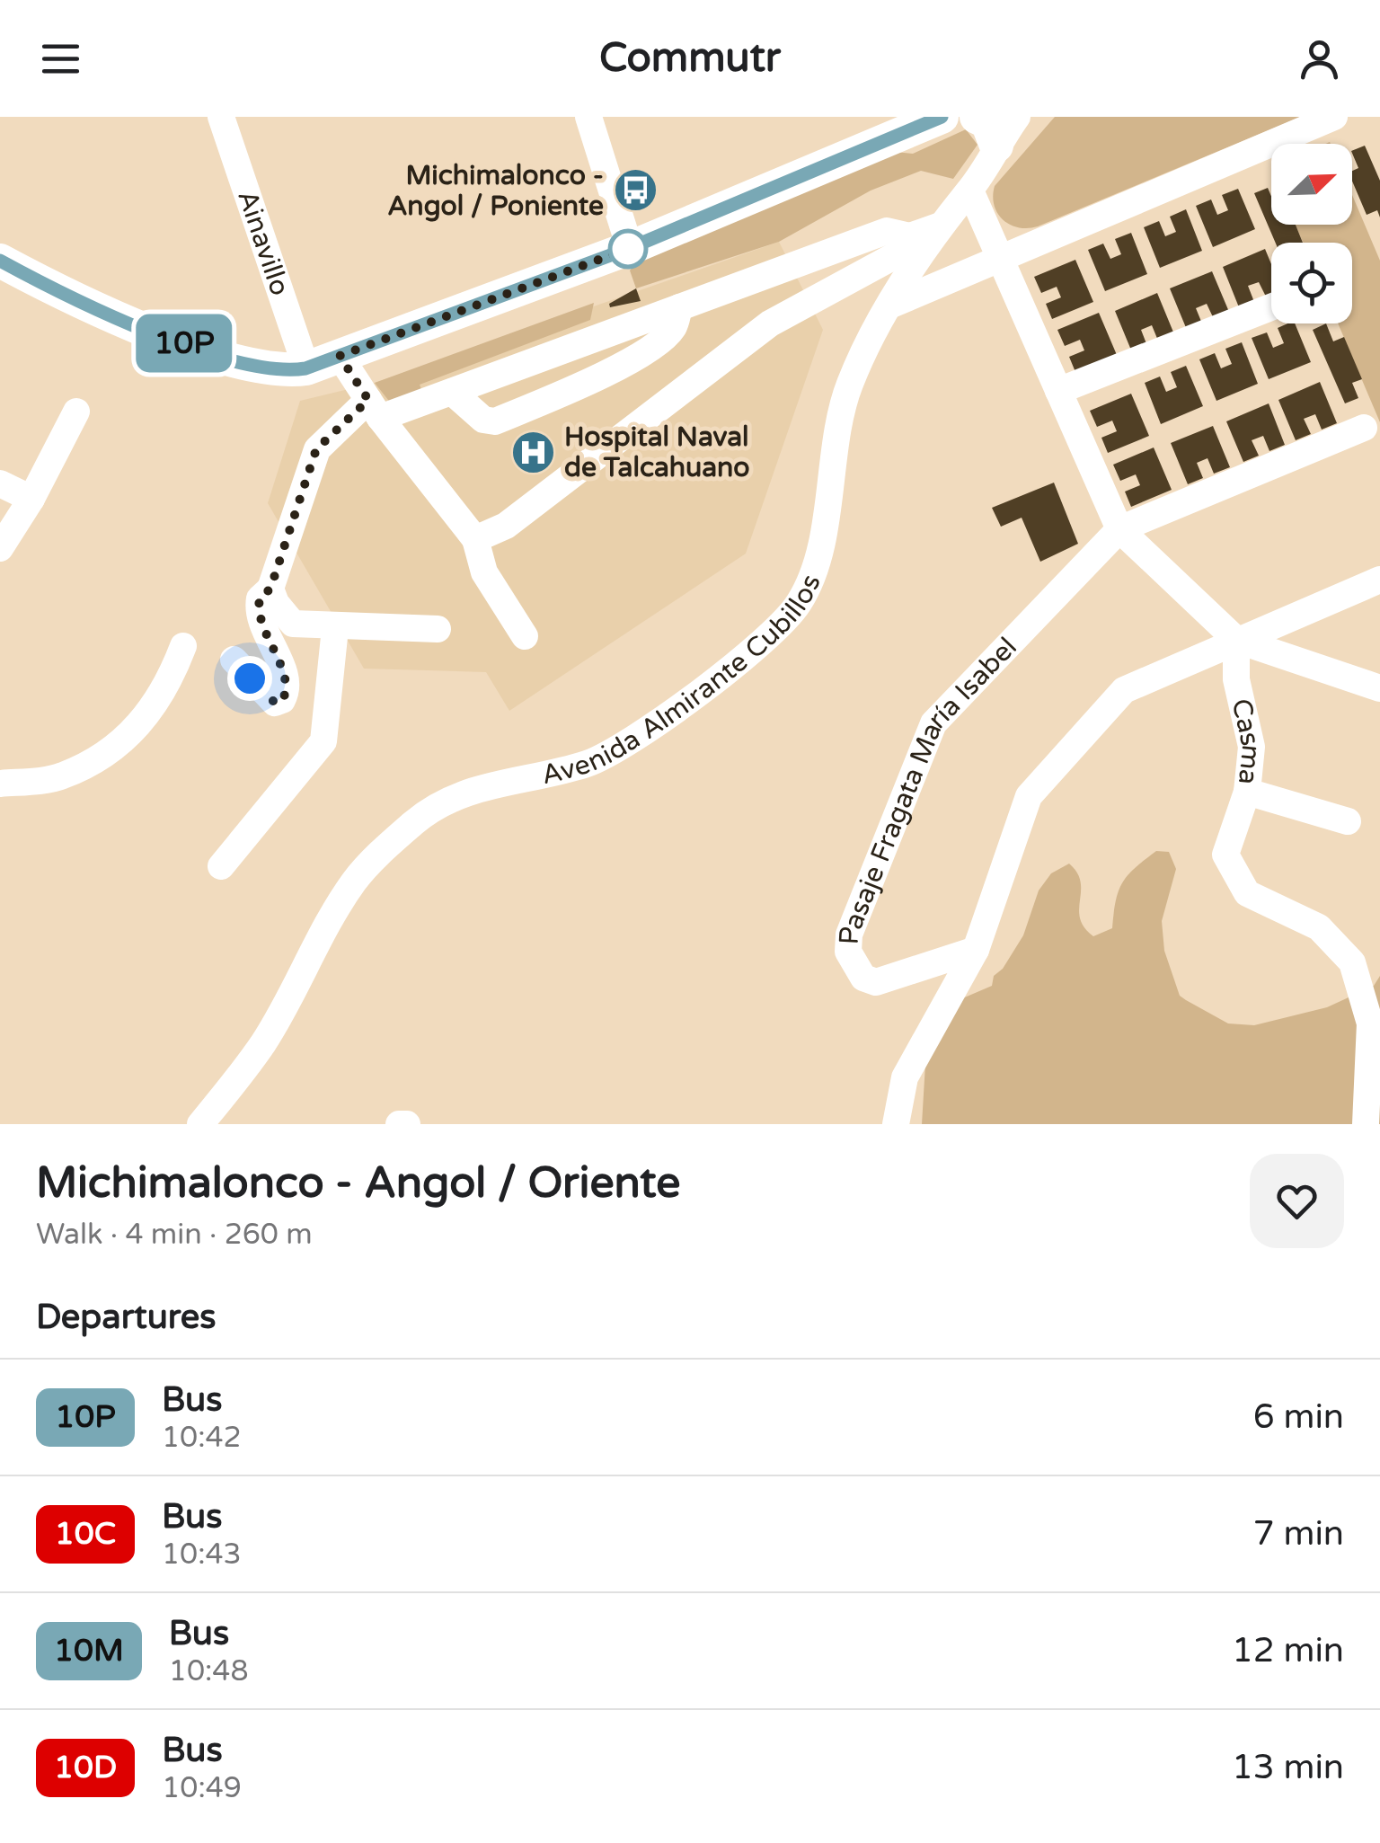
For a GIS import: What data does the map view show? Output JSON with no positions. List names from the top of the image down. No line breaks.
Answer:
{"streets":{"street":["Ainavillo","Avenida Almirante Cubillos","Casma","Pasaje Fragata María Isabel"]},"places":{"bus stop":["Michimalonco - Angol / Poniente"],"hospital":["Hospital Naval de Talcahuano"]},"lines":["bus line 10P"],"north":"top right","page":{"header":"Commutr","on_map":"10P","heading":[["Michimalonco - Angol / Oriente","Walk · 4 min · 260 m"],"Departures"],"list":[{"mark":"10P","name":"Bus","note":"10:42","value":"6 min"},{"mark":"10C","name":"Bus","note":"10:43","value":"7 min"},{"mark":"10M","name":"Bus","note":"10:48","value":"12 min"},{"mark":"10D","name":"Bus","note":"10:49","value":"13 min"}]}}
